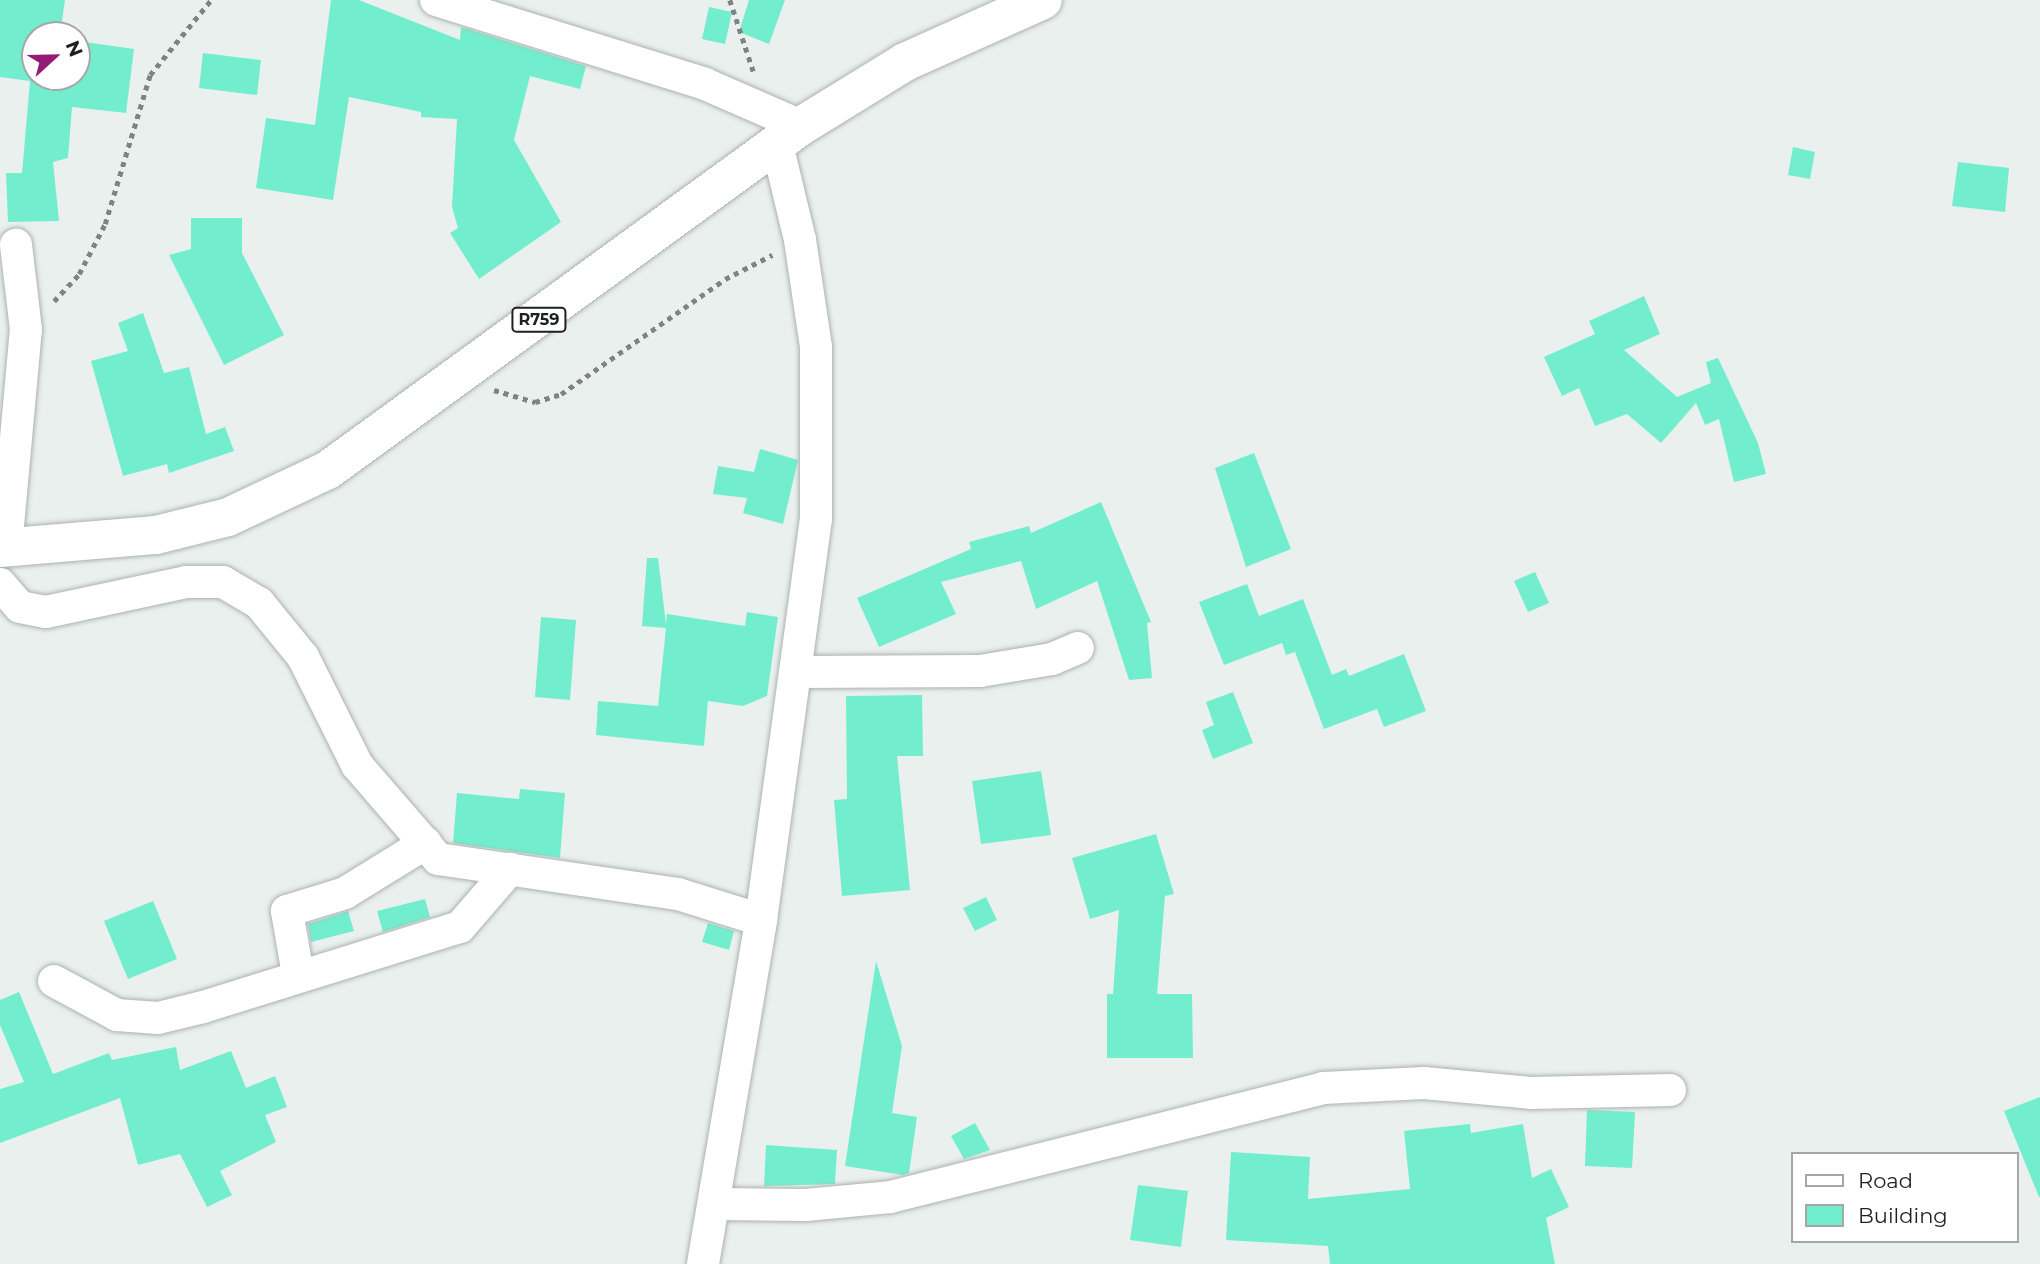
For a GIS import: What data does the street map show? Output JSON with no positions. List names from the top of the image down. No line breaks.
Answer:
{"streets":{"main road":["R759"]},"legend":["Road","Building"],"north":"right"}
